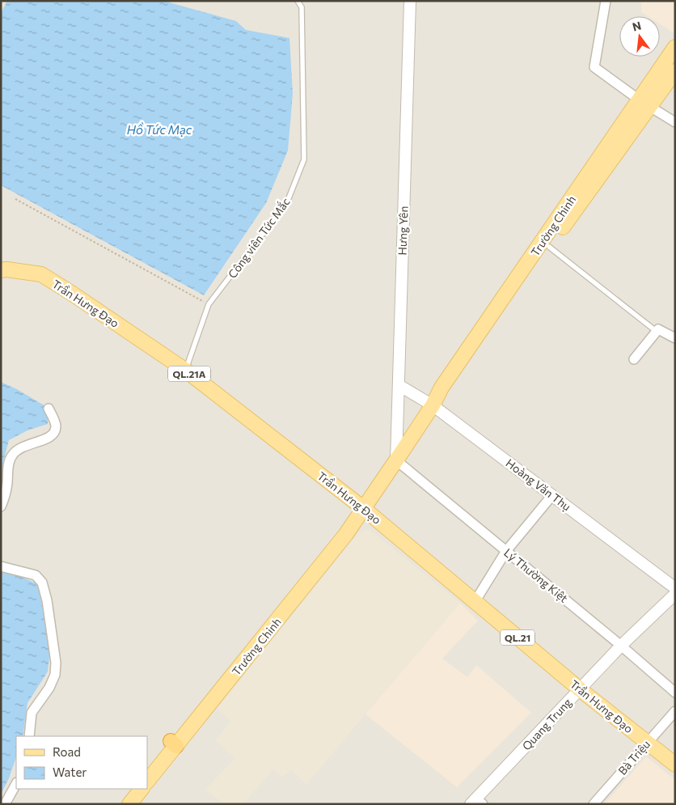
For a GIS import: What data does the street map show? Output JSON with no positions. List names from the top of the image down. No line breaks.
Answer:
{"streets":{"main road":["Trường Chinh","Trần Hưng Đạo","QL.21A","QL.21"],"street":["Hưng Yên","Hoàng Văn Thụ","Lý Thường Kiệt","Quang Trung","Bà Triệu"],"lane":["Công viên Tức Mắc"]},"crossings":[["Trường Chinh","Hưng Yên"],["Trường Chinh","Trần Hưng Đạo"],["Trường Chinh","Hoàng Văn Thụ"],["Trường Chinh","Lý Thường Kiệt"],["Hưng Yên","Hoàng Văn Thụ"],["Hưng Yên","Lý Thường Kiệt"],["Công viên Tức Mắc","Trần Hưng Đạo"],["Trần Hưng Đạo","Quang Trung"],["Trần Hưng Đạo","Bà Triệu"],["Lý Thường Kiệt","Quang Trung"]],"water":["Hồ Tức Mạc"],"legend":["Road","Water"],"north":"top"}
